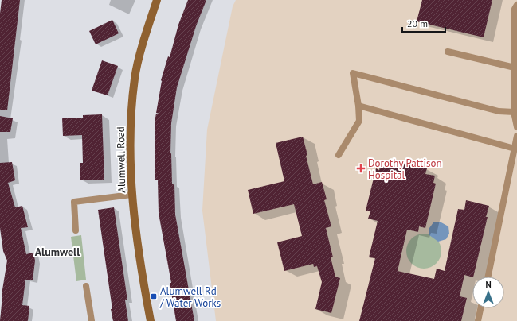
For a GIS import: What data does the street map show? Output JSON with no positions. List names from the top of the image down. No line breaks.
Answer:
{"streets":{"street":["Alumwell Road"]},"districts":["Alumwell"],"places":{"health":["Dorothy Pattison Hospital"],"transit":["Alumwell Rd / Water Works"]},"scale_bar":"20 m","north":"top"}
